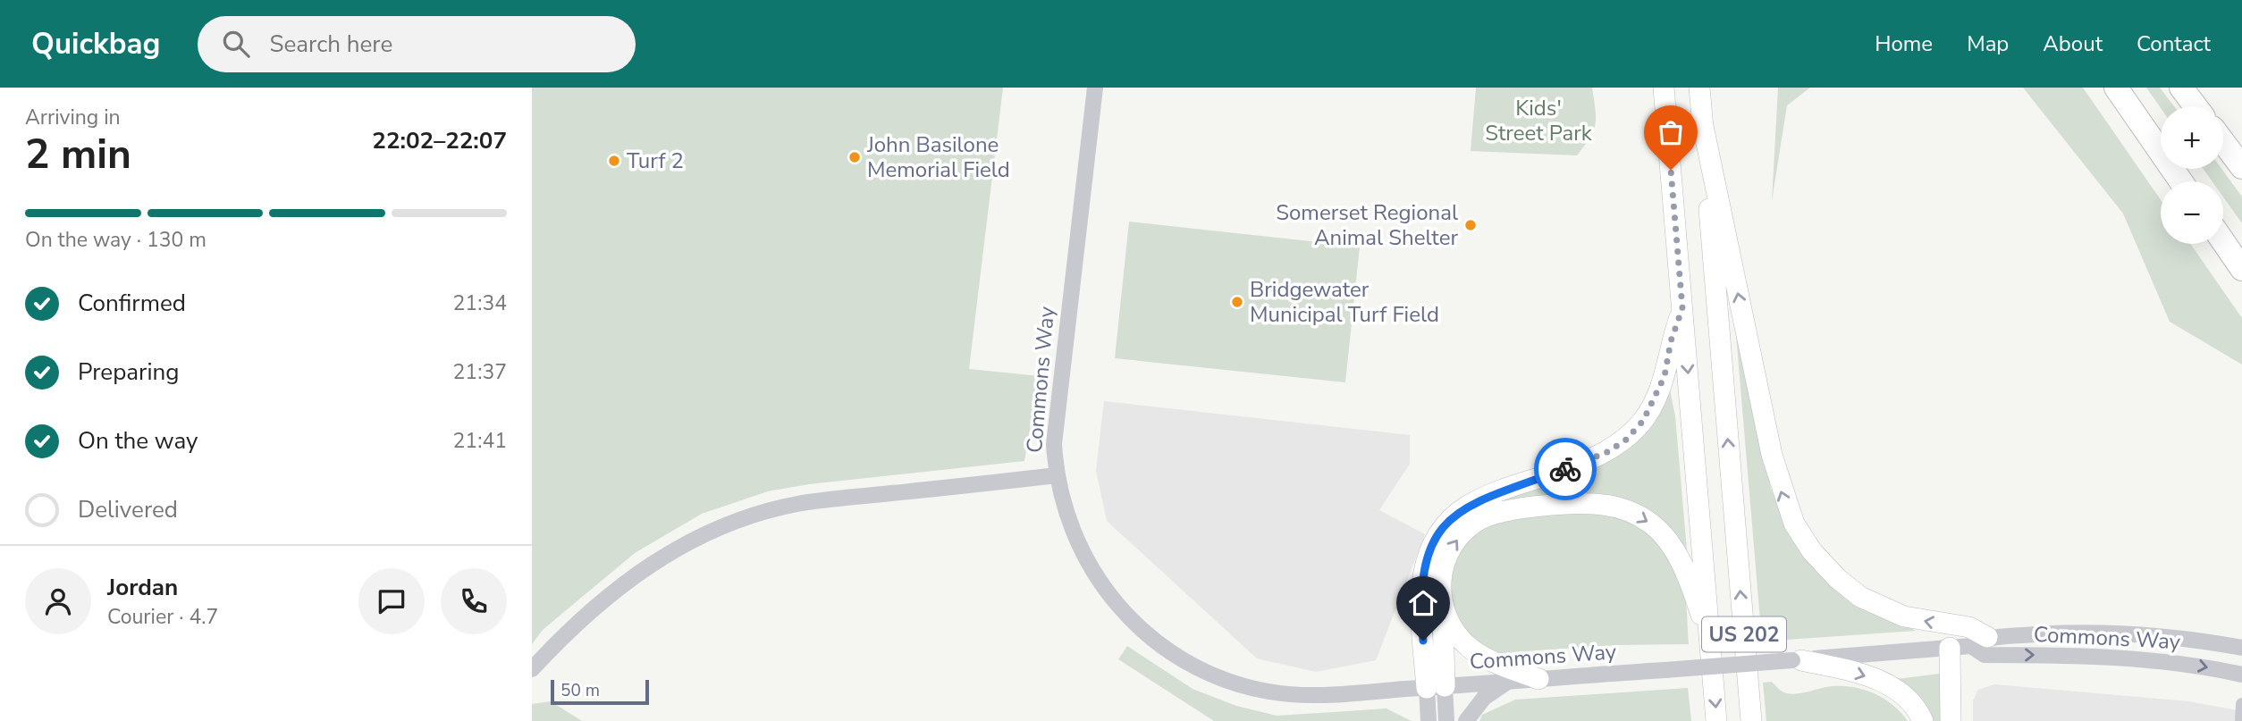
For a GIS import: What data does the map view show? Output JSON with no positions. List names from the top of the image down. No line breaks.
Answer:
{"streets":{"highway":["US 202"],"street":["Commons Way"]},"parks":["Kids' Street Park"],"places":["John Basilone Memorial Field","Turf 2","Somerset Regional Animal Shelter","Bridgewater Municipal Turf Field"],"scale_bar":"50 m","page":{"header":"Quickbag","search":"Search here","nav":["Home","Map","About","Contact"],"heading":["2 min","Arriving in","22:02–22:07"],"panel":["Jordan","Courier · 4.7"],"map_buttons":["+","−"],"bar":"On the way · 130 m","list":[["Confirmed","21:34"],["Preparing","21:37"],["On the way","21:41"],"Delivered"],"scale":"50 m"}}
